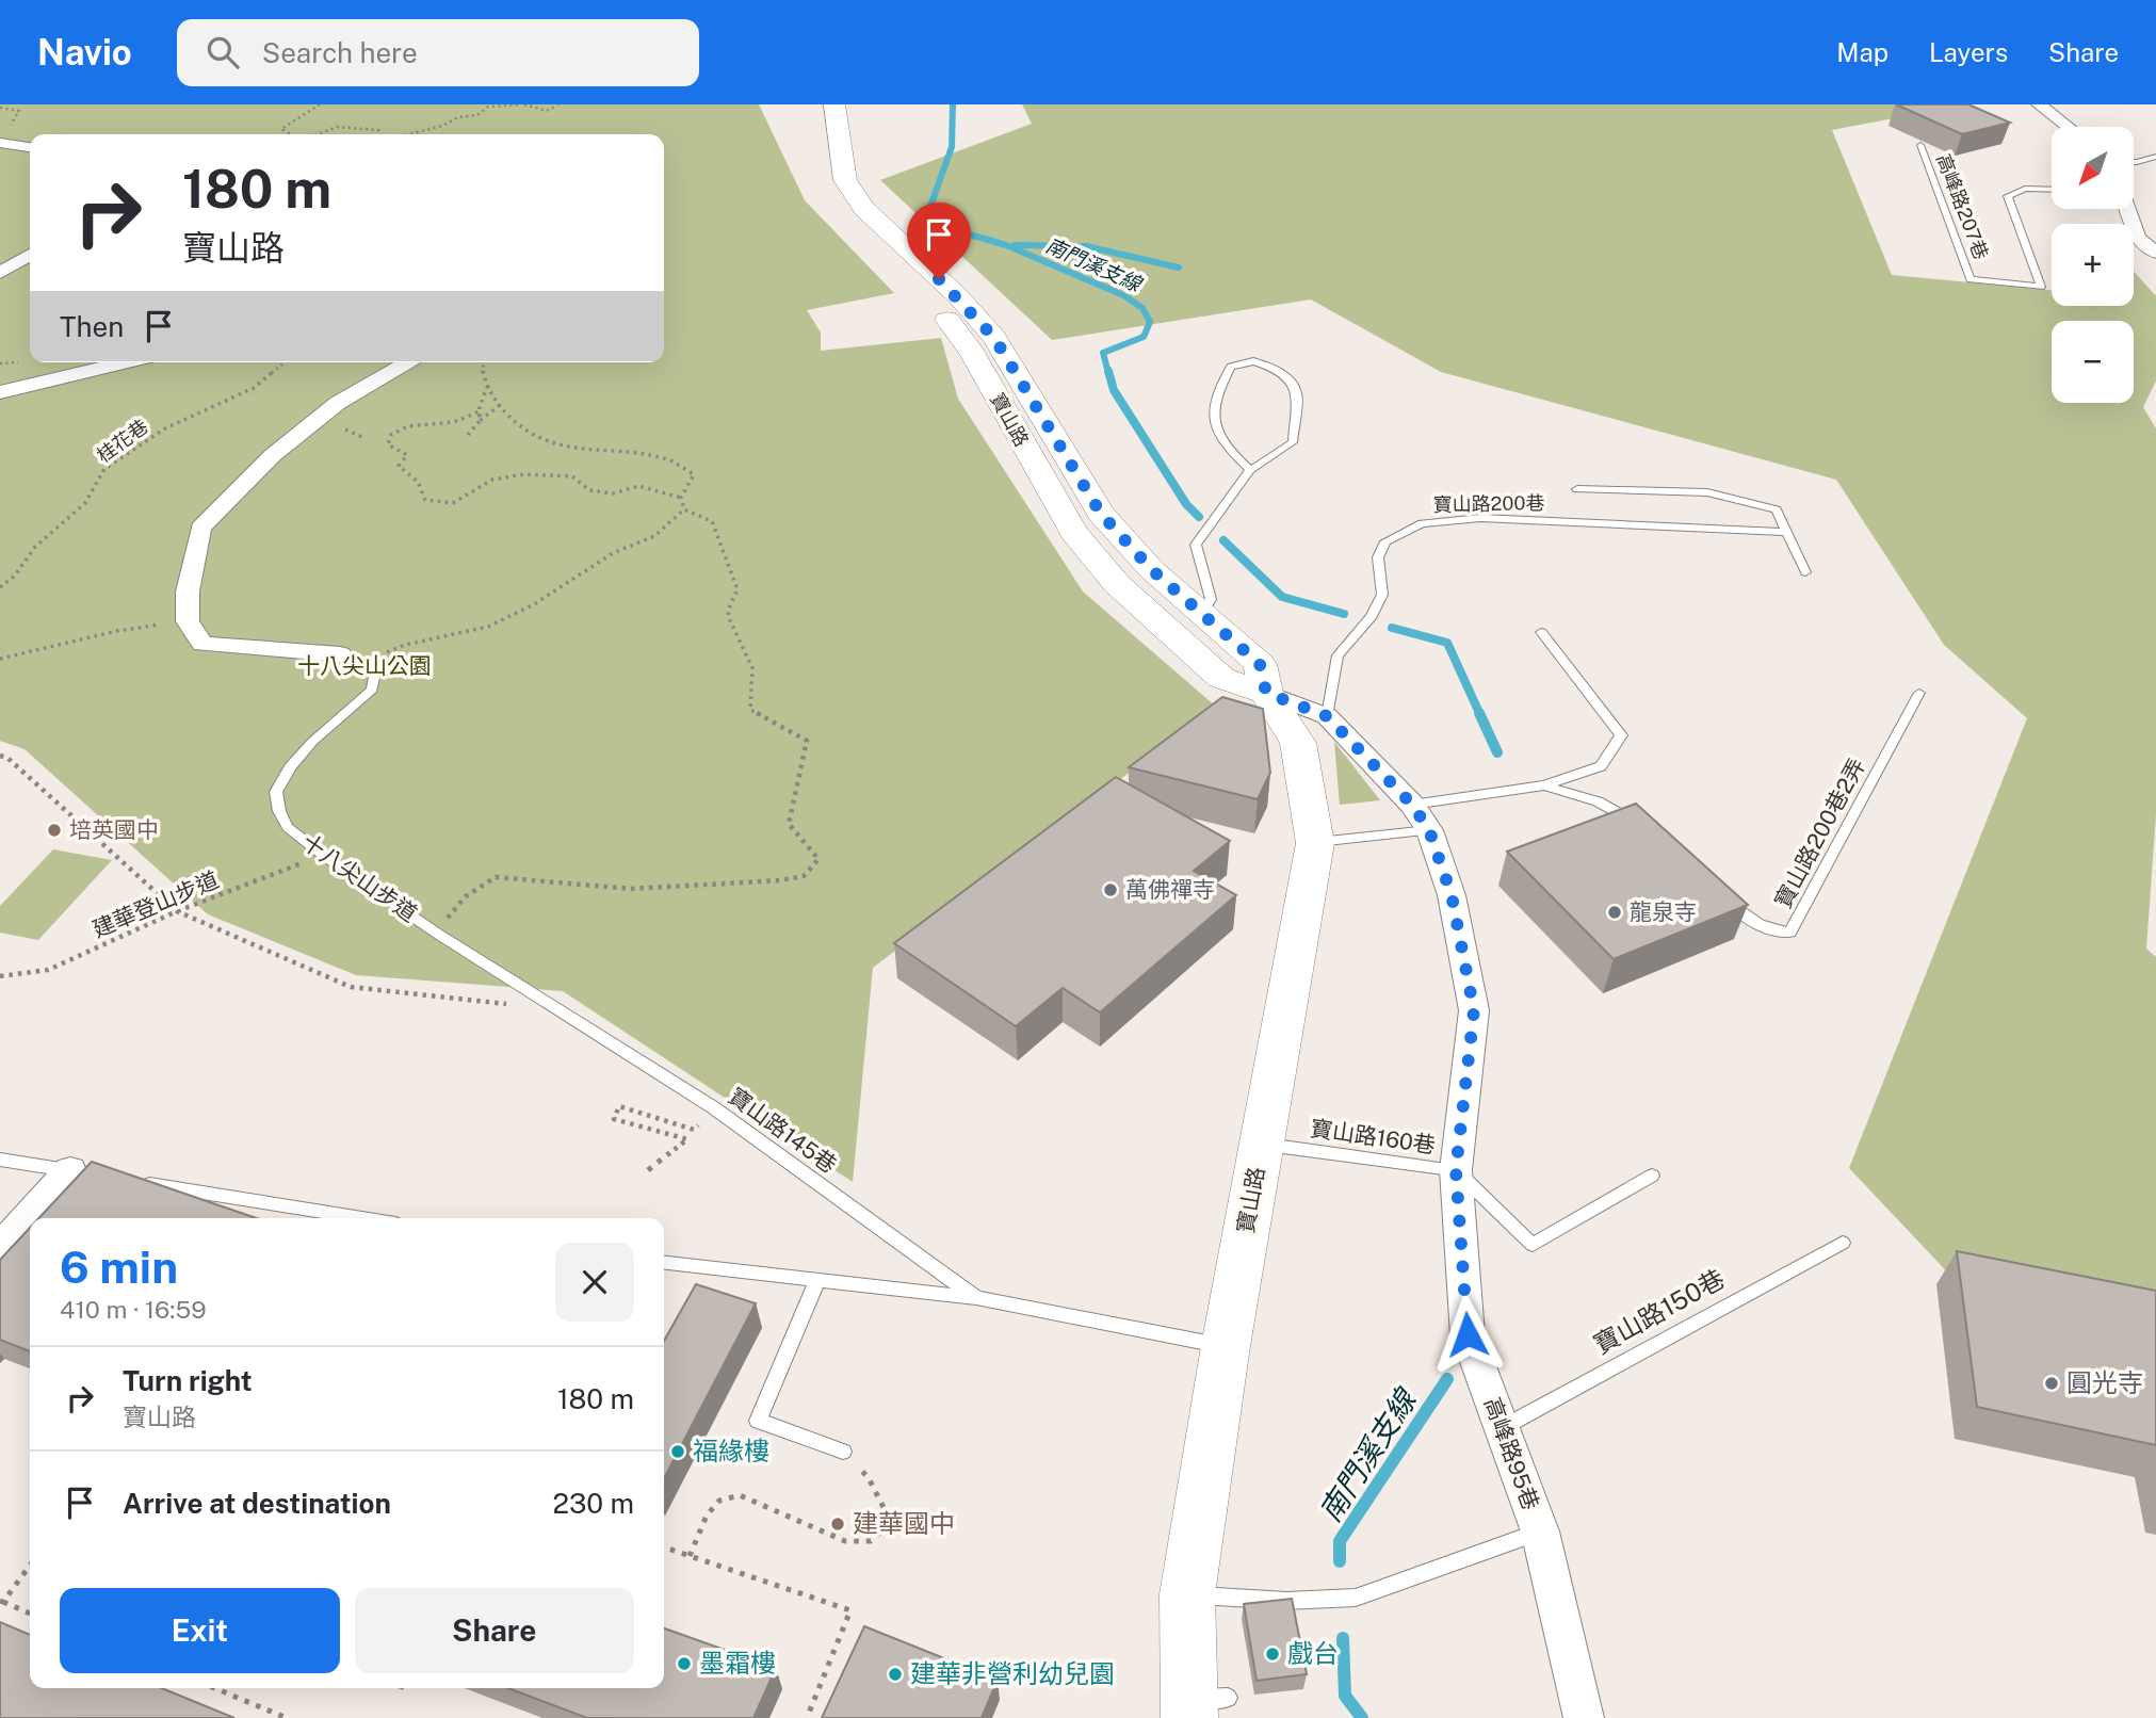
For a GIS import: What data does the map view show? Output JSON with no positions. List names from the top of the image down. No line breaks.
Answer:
{"streets":{"street":["寶山路","高峰路95巷"],"lane":["高峰路207巷","寶山路200巷","寶山路200巷2弄","十八尖山步道","寶山路145巷","寶山路160巷","寶山路150巷"],"path":["桂花巷","建華登山步道"]},"crossings":[["寶山路","寶山路145巷"],["寶山路","寶山路160巷"],["寶山路","高峰路95巷"],["寶山路200巷","高峰路95巷"],["十八尖山步道","建華登山步道"],["十八尖山步道","寶山路145巷"],["寶山路160巷","高峰路95巷"],["寶山路150巷","高峰路95巷"]],"water":["南門溪支線"],"parks":["十八尖山公園"],"places":["培英國中","萬佛禪寺","龍泉寺","圓光寺","福緣樓","建華國中","戲台","墨霜樓","建華非營利幼兒園"],"north":"bottom left","page":{"header":"Navio","search":"Search here","nav":["Map","Layers","Share"],"map_buttons":["+","−"],"turn":["180 m","寶山路"],"then":"Then","heading":["6 min","410 m · 16:59"],"list":[{"name":"Turn right","note":"寶山路","value":"180 m"},{"name":"Arrive at destination","value":"230 m"}],"buttons":["Exit","Share"]}}
